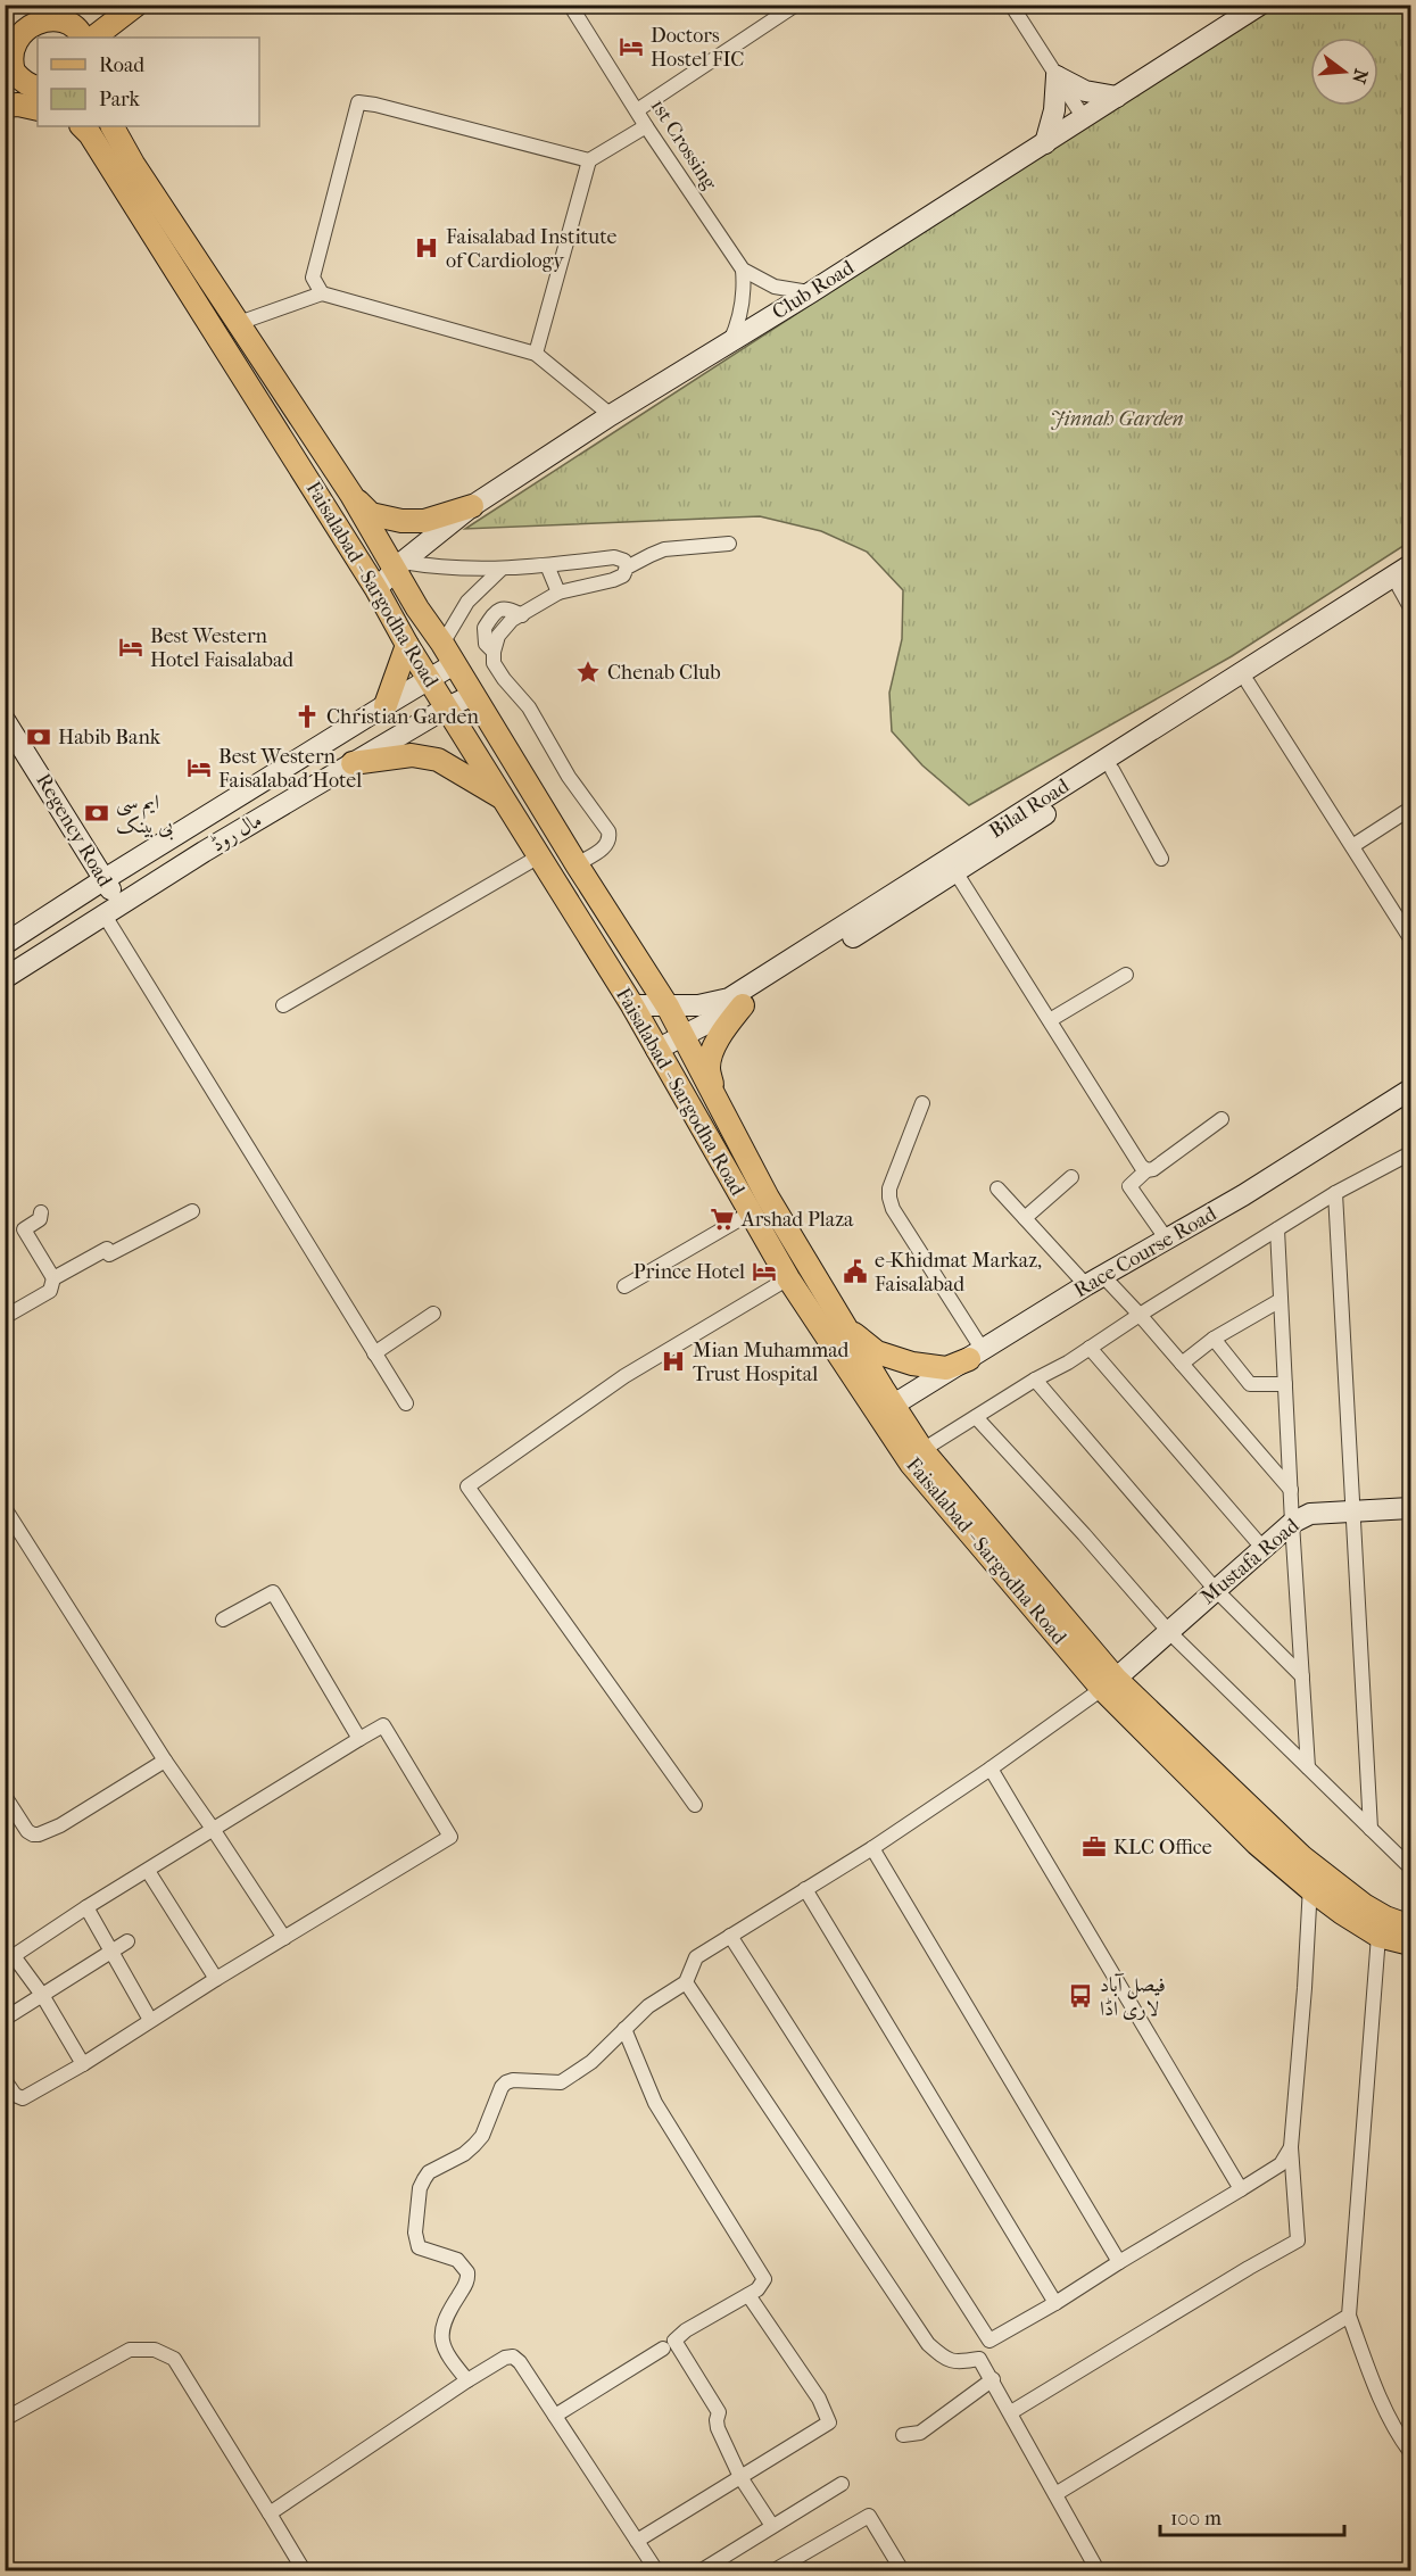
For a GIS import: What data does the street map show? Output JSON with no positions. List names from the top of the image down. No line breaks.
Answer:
{"streets":{"main road":["Club Road","Faisalabad - Sargodha Road","Bilal Road","Regency Road","مال روڈ","Race Course Road","Mustafa Road"],"street":["1st Crossing"]},"crossings":[["1st Crossing","Club Road"],["Club Road","Faisalabad - Sargodha Road"],["Faisalabad - Sargodha Road","Bilal Road"],["Faisalabad - Sargodha Road","مال روڈ"],["Faisalabad - Sargodha Road","Race Course Road"],["Faisalabad - Sargodha Road","Mustafa Road"],["Regency Road","مال روڈ"]],"parks":["Jinnah Garden"],"places":{"hotel":["Doctors Hostel FIC","Best Western Hotel Faisalabad","Best Western Faisalabad Hotel","Prince Hotel"],"hospital":["Faisalabad Institute of Cardiology","Mian Muhammad Trust Hospital"],"place":["Chenab Club"],"church":["Christian Garden"],"bank":["Habib Bank","ایم سی بی بینک"],"supermarket":["Arshad Plaza"],"public building":["e-Khidmat Markaz, Faisalabad"],"office":["KLC Office"],"bus stop":["فیصل آباد لاری اڈا"]},"legend":["Road","Park"],"scale_bar":"100 m","north":"right"}
